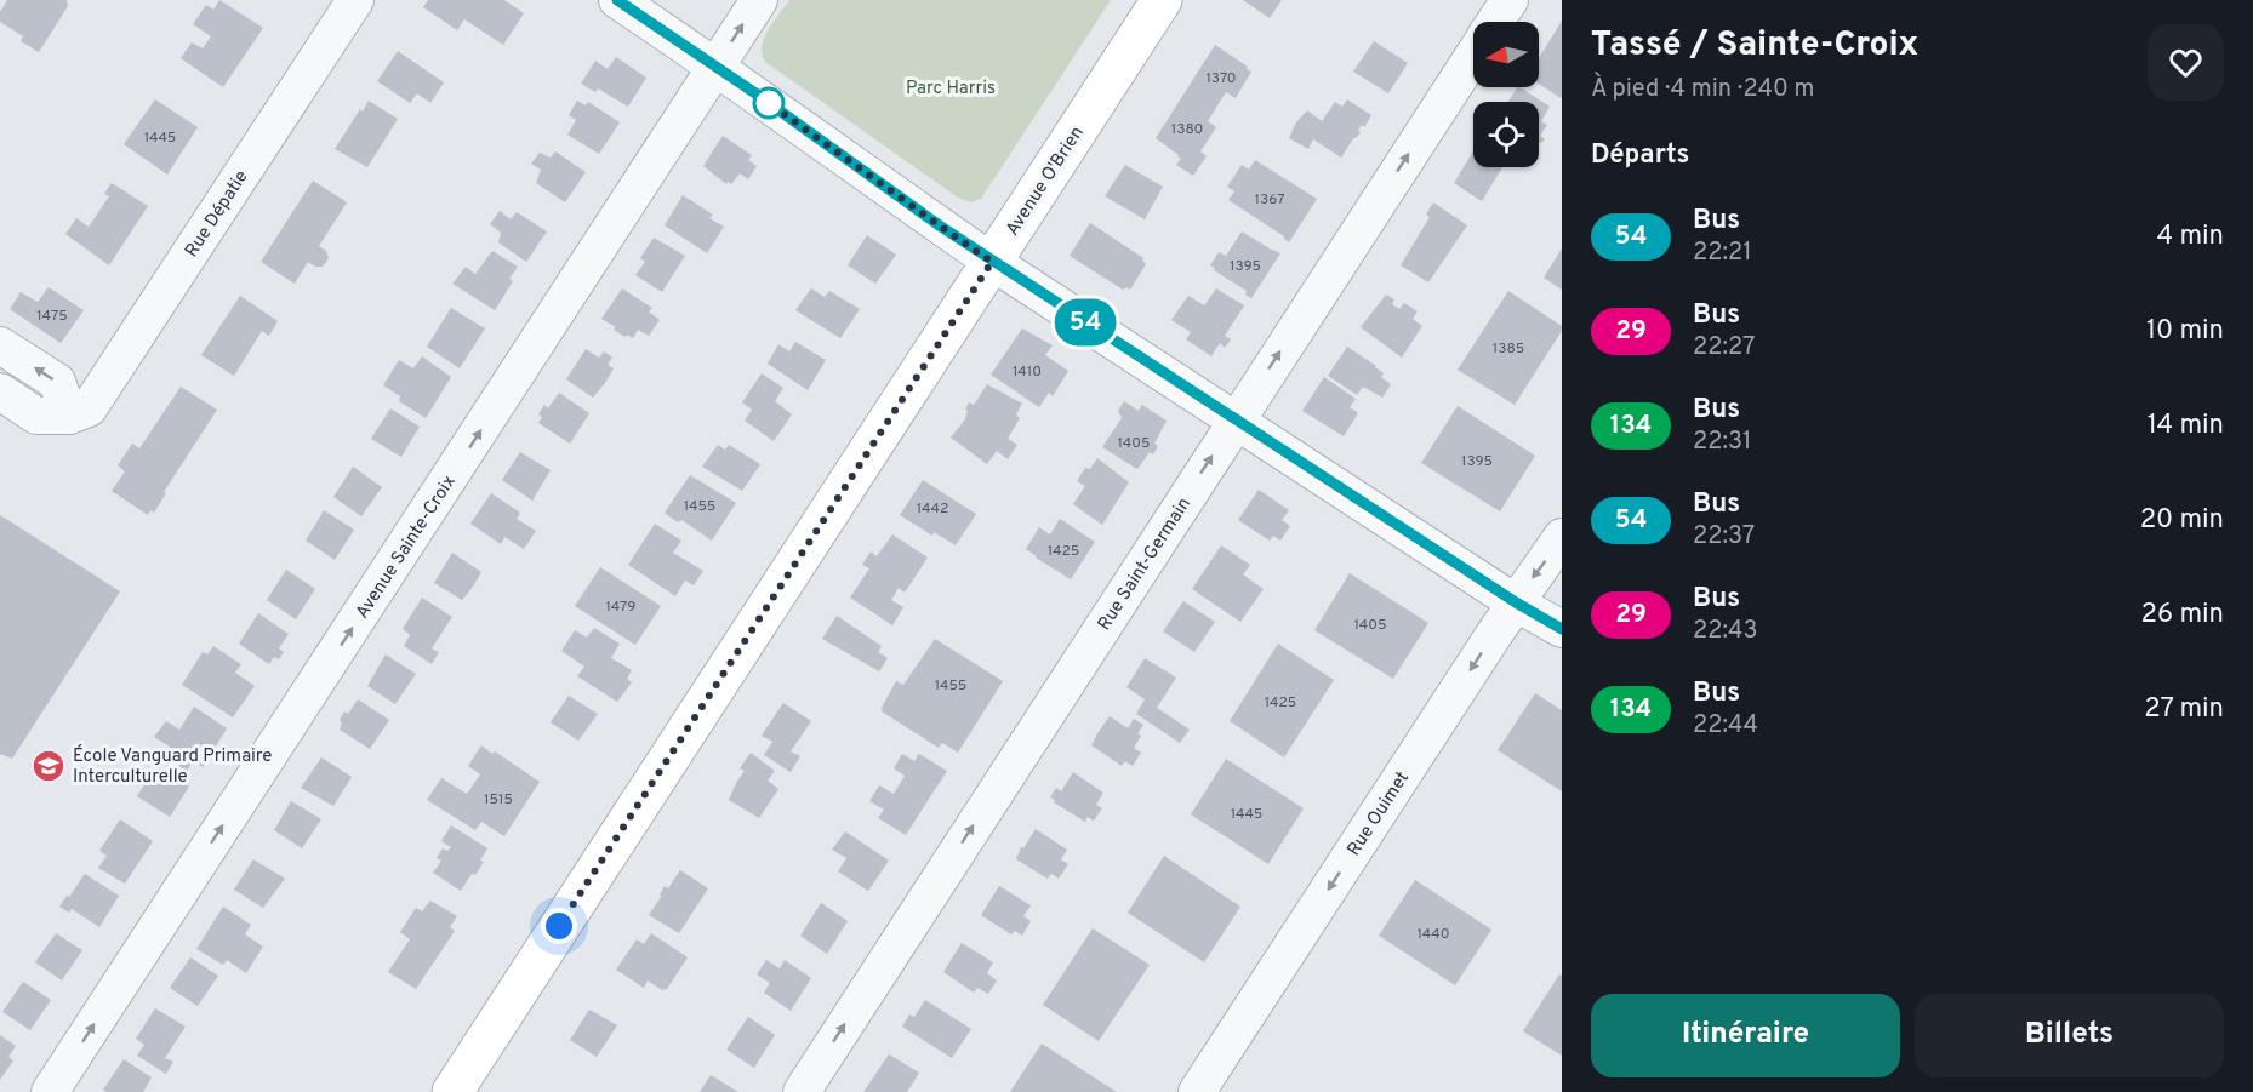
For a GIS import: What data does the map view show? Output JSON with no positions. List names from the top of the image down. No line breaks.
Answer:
{"streets":{"street":["Avenue O'Brien","Rue Dépatie","Avenue Sainte-Croix","Rue Saint-Germain","Rue Ouimet"]},"one_way":["Avenue Sainte-Croix","Rue Saint-Germain","Rue Ouimet"],"parks":["Parc Harris"],"places":{"school or university":["École Vanguard Primaire Interculturelle"]},"lines":["bus line 54"],"house_numbers":["1370","1380","1445","1367","1395","1475","1385","1410","1405","1395","1455","1442","1425","1479","1405","1455","1425","1515","1445","1440"],"north":"left","page":{"on_map":"54","heading":[["Tassé / Sainte-Croix","À pied · 4 min · 240 m"],"Départs"],"list":[{"mark":"54","name":"Bus","note":"22:21","value":"4 min"},{"mark":"29","name":"Bus","note":"22:27","value":"10 min"},{"mark":"134","name":"Bus","note":"22:31","value":"14 min"},{"mark":"54","name":"Bus","note":"22:37","value":"20 min"},{"mark":"29","name":"Bus","note":"22:43","value":"26 min"},{"mark":"134","name":"Bus","note":"22:44","value":"27 min"}],"buttons":["Itinéraire","Billets"]}}
